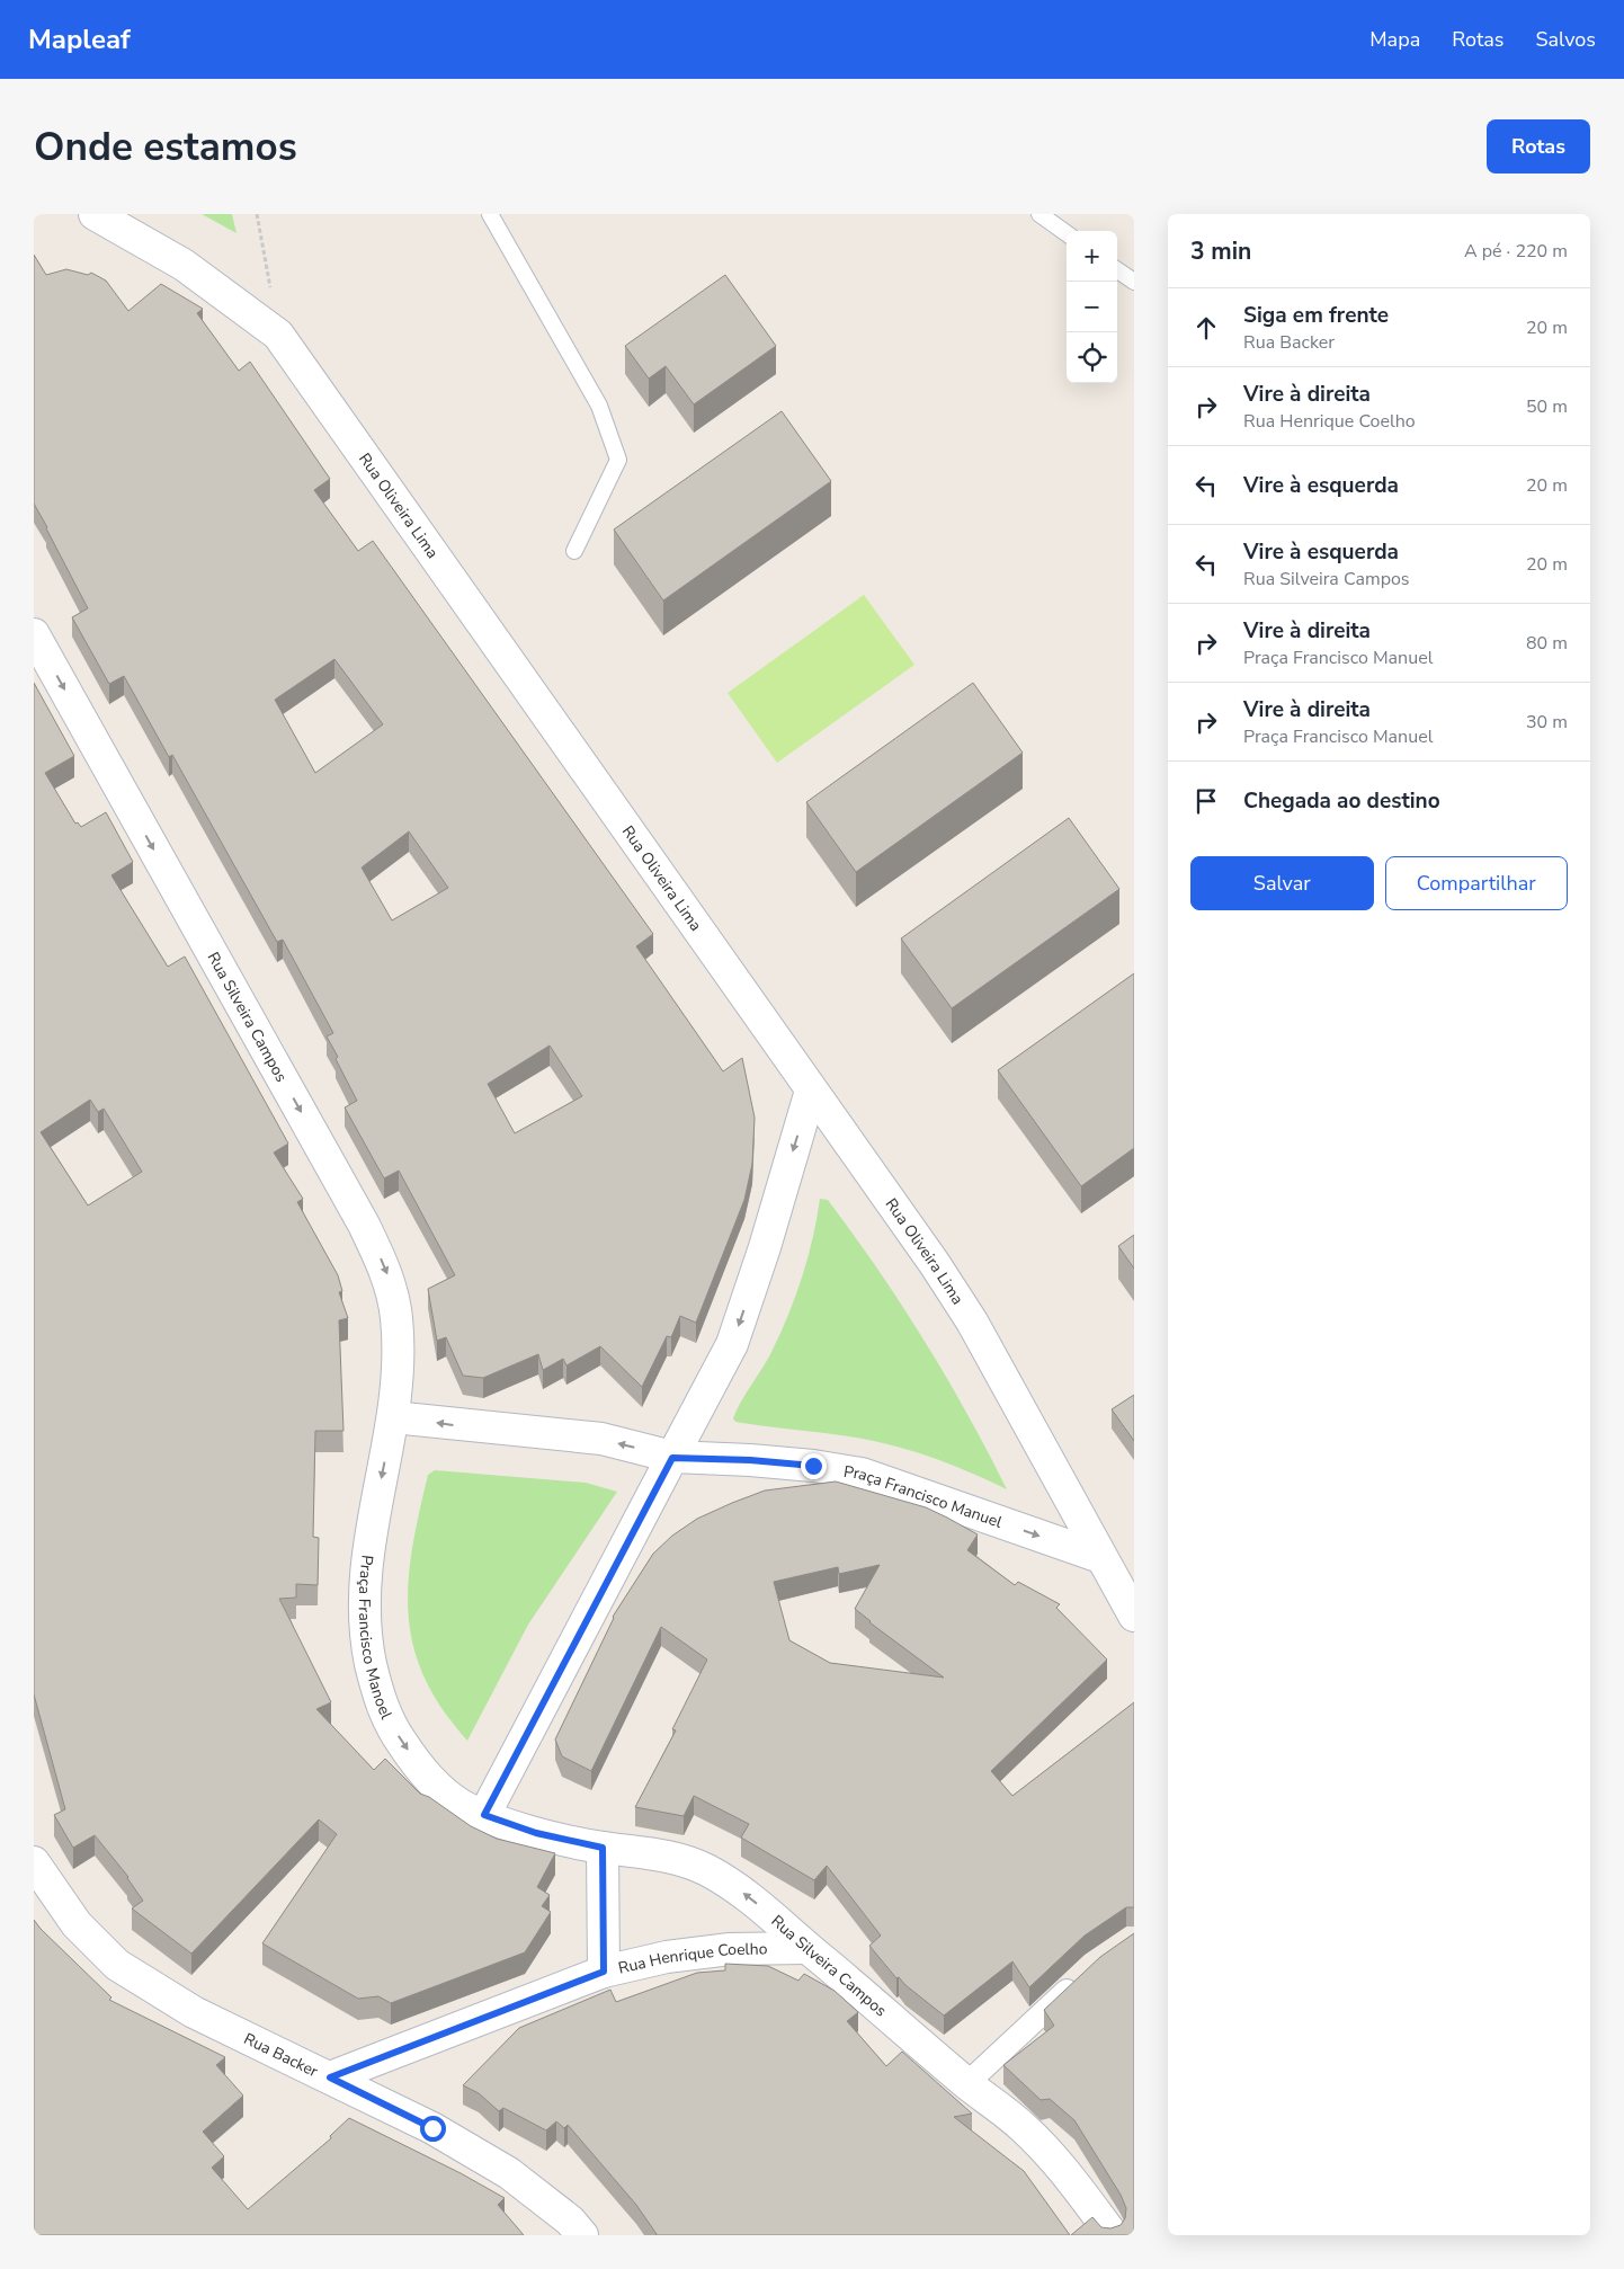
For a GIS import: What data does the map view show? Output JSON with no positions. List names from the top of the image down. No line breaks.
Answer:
{"streets":{"street":["Rua Oliveira Lima","Rua Silveira Campos","Praça Francisco Manuel","Praça Francisco Manoel","Rua Henrique Coelho","Rua Backer"]},"crossings":[["Rua Oliveira Lima","Praça Francisco Manuel"],["Rua Silveira Campos","Praça Francisco Manuel"],["Rua Silveira Campos","Praça Francisco Manoel"],["Rua Silveira Campos","Rua Henrique Coelho"],["Praça Francisco Manuel","Praça Francisco Manoel"],["Rua Henrique Coelho","Rua Backer"]],"one_way":["Praça Francisco Manoel"],"page":{"header":"Mapleaf","nav":["Mapa","Rotas","Salvos"],"buttons":["Rotas",["Salvar","Compartilhar"]],"title":"Onde estamos","heading":["3 min","A pé · 220 m"],"map_buttons":["+","−"],"list":[["Siga em frente","Rua Backer","20 m"],["Vire à direita","Rua Henrique Coelho","50 m"],["Vire à esquerda","20 m"],["Vire à esquerda","Rua Silveira Campos","20 m"],["Vire à direita","Praça Francisco Manuel","80 m"],["Vire à direita","Praça Francisco Manuel","30 m"],"Chegada ao destino"]}}
